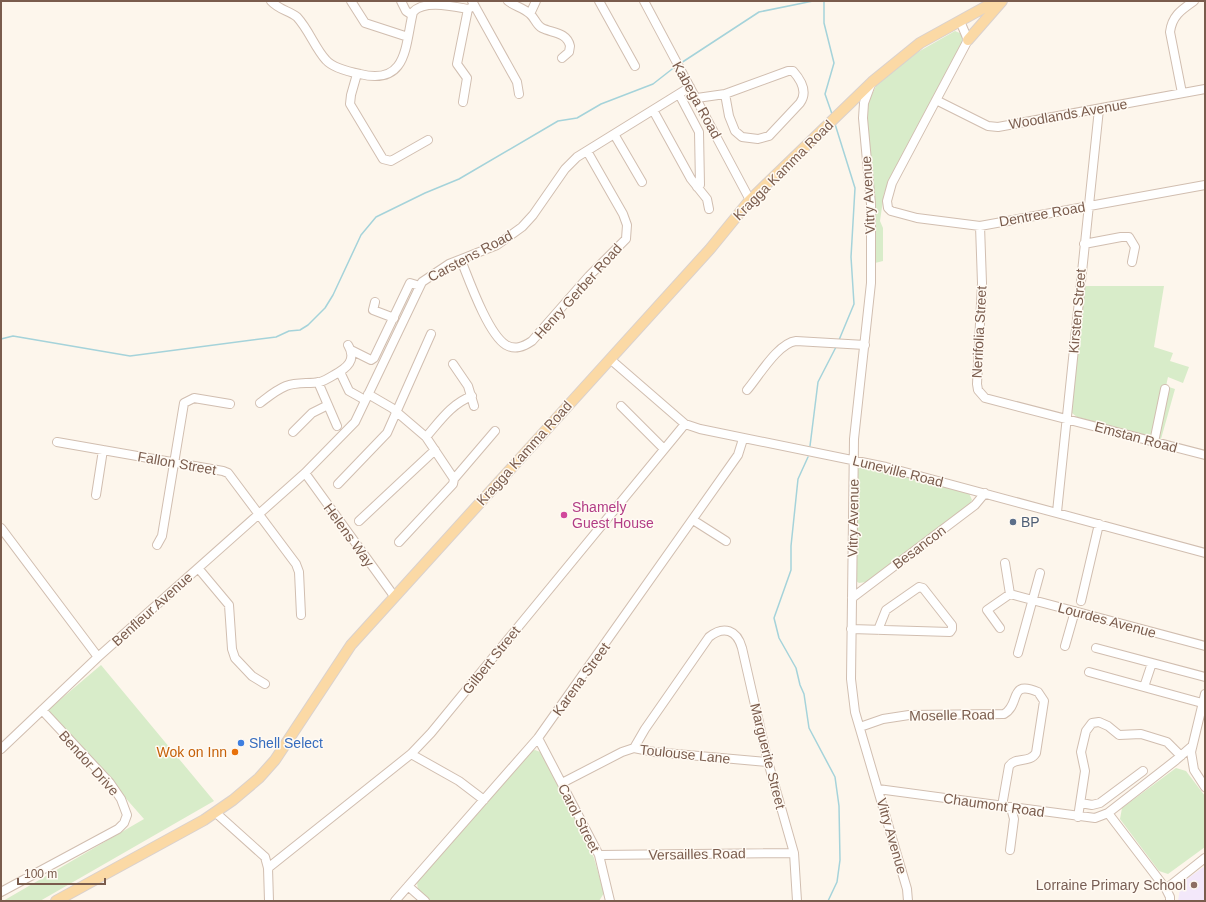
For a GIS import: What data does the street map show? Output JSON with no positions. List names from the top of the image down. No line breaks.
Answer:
{"streets":{"main road":["Kragga Kamma Road"],"street":["Kabega Road","Woodlands Avenue","Vitry Avenue","Dentree Road","Carstens Road","Henry Gerber Road","Kirsten Street","Nerifolia Street","Emstan Road","Fallon Street","Luneville Road","Helens Way","Besancon","Benfleur Avenue","Lourdes Avenue","Gilbert Street","Karena Street","Moselle Road","Toulouse Lane","Marguerite Street","Bendor Drive","Chaumont Road","Carol Street","Versailles Road"]},"crossings":[["Kabega Road","Kragga Kamma Road"],["Kabega Road","Carstens Road"],["Woodlands Avenue","Vitry Avenue"],["Woodlands Avenue","Kirsten Street"],["Kragga Kamma Road","Vitry Avenue"],["Kragga Kamma Road","Luneville Road"],["Kragga Kamma Road","Helens Way"],["Vitry Avenue","Dentree Road"],["Vitry Avenue","Luneville Road"],["Vitry Avenue","Besancon"],["Vitry Avenue","Moselle Road"],["Vitry Avenue","Chaumont Road"],["Dentree Road","Kirsten Street"],["Dentree Road","Nerifolia Street"],["Carstens Road","Henry Gerber Road"],["Carstens Road","Helens Way"],["Carstens Road","Benfleur Avenue"],["Kirsten Street","Nerifolia Street"],["Kirsten Street","Emstan Road"],["Kirsten Street","Luneville Road"],["Nerifolia Street","Emstan Road"],["Fallon Street","Benfleur Avenue"],["Luneville Road","Besancon"],["Luneville Road","Gilbert Street"],["Luneville Road","Karena Street"],["Helens Way","Benfleur Avenue"],["Benfleur Avenue","Bendor Drive"],["Karena Street","Carol Street"],["Moselle Road","Chaumont Road"],["Toulouse Lane","Marguerite Street"],["Toulouse Lane","Carol Street"],["Marguerite Street","Versailles Road"],["Carol Street","Versailles Road"]],"places":["Shamely Guest House","BP","Shell Select","Wok on Inn","Lorraine Primary School"],"scale_bar":"100 m"}
